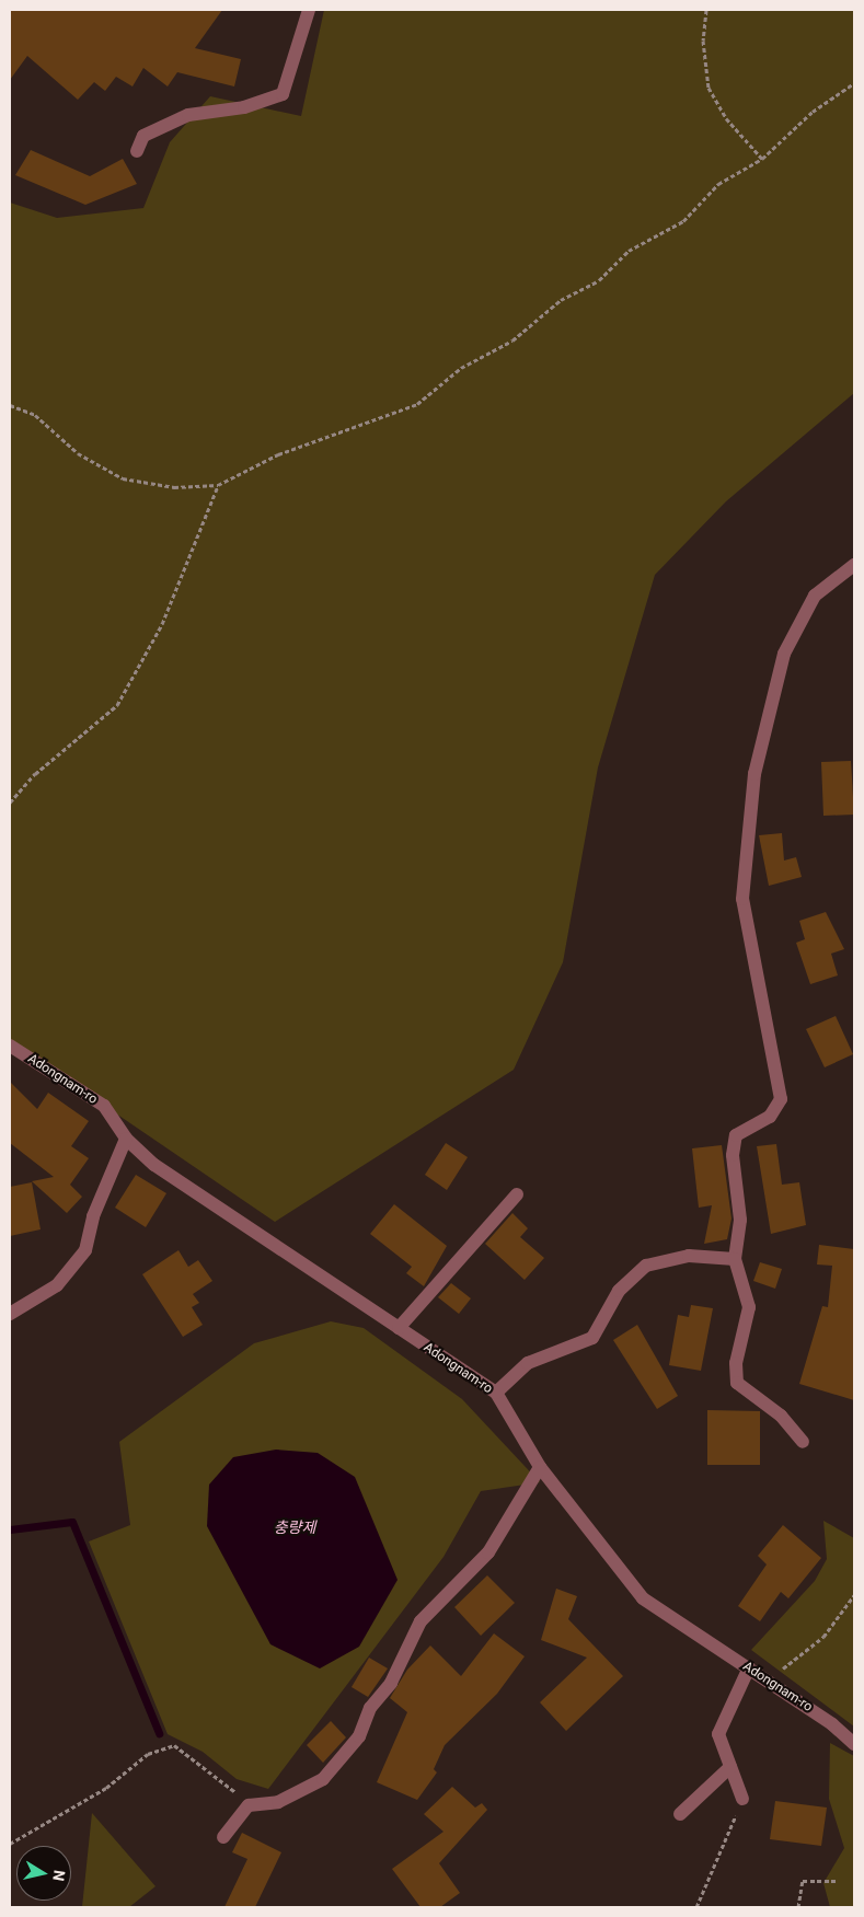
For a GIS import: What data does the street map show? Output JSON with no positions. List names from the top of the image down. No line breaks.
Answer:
{"streets":{"street":["Adongnam-ro"]},"water":["충량제"],"north":"right"}
